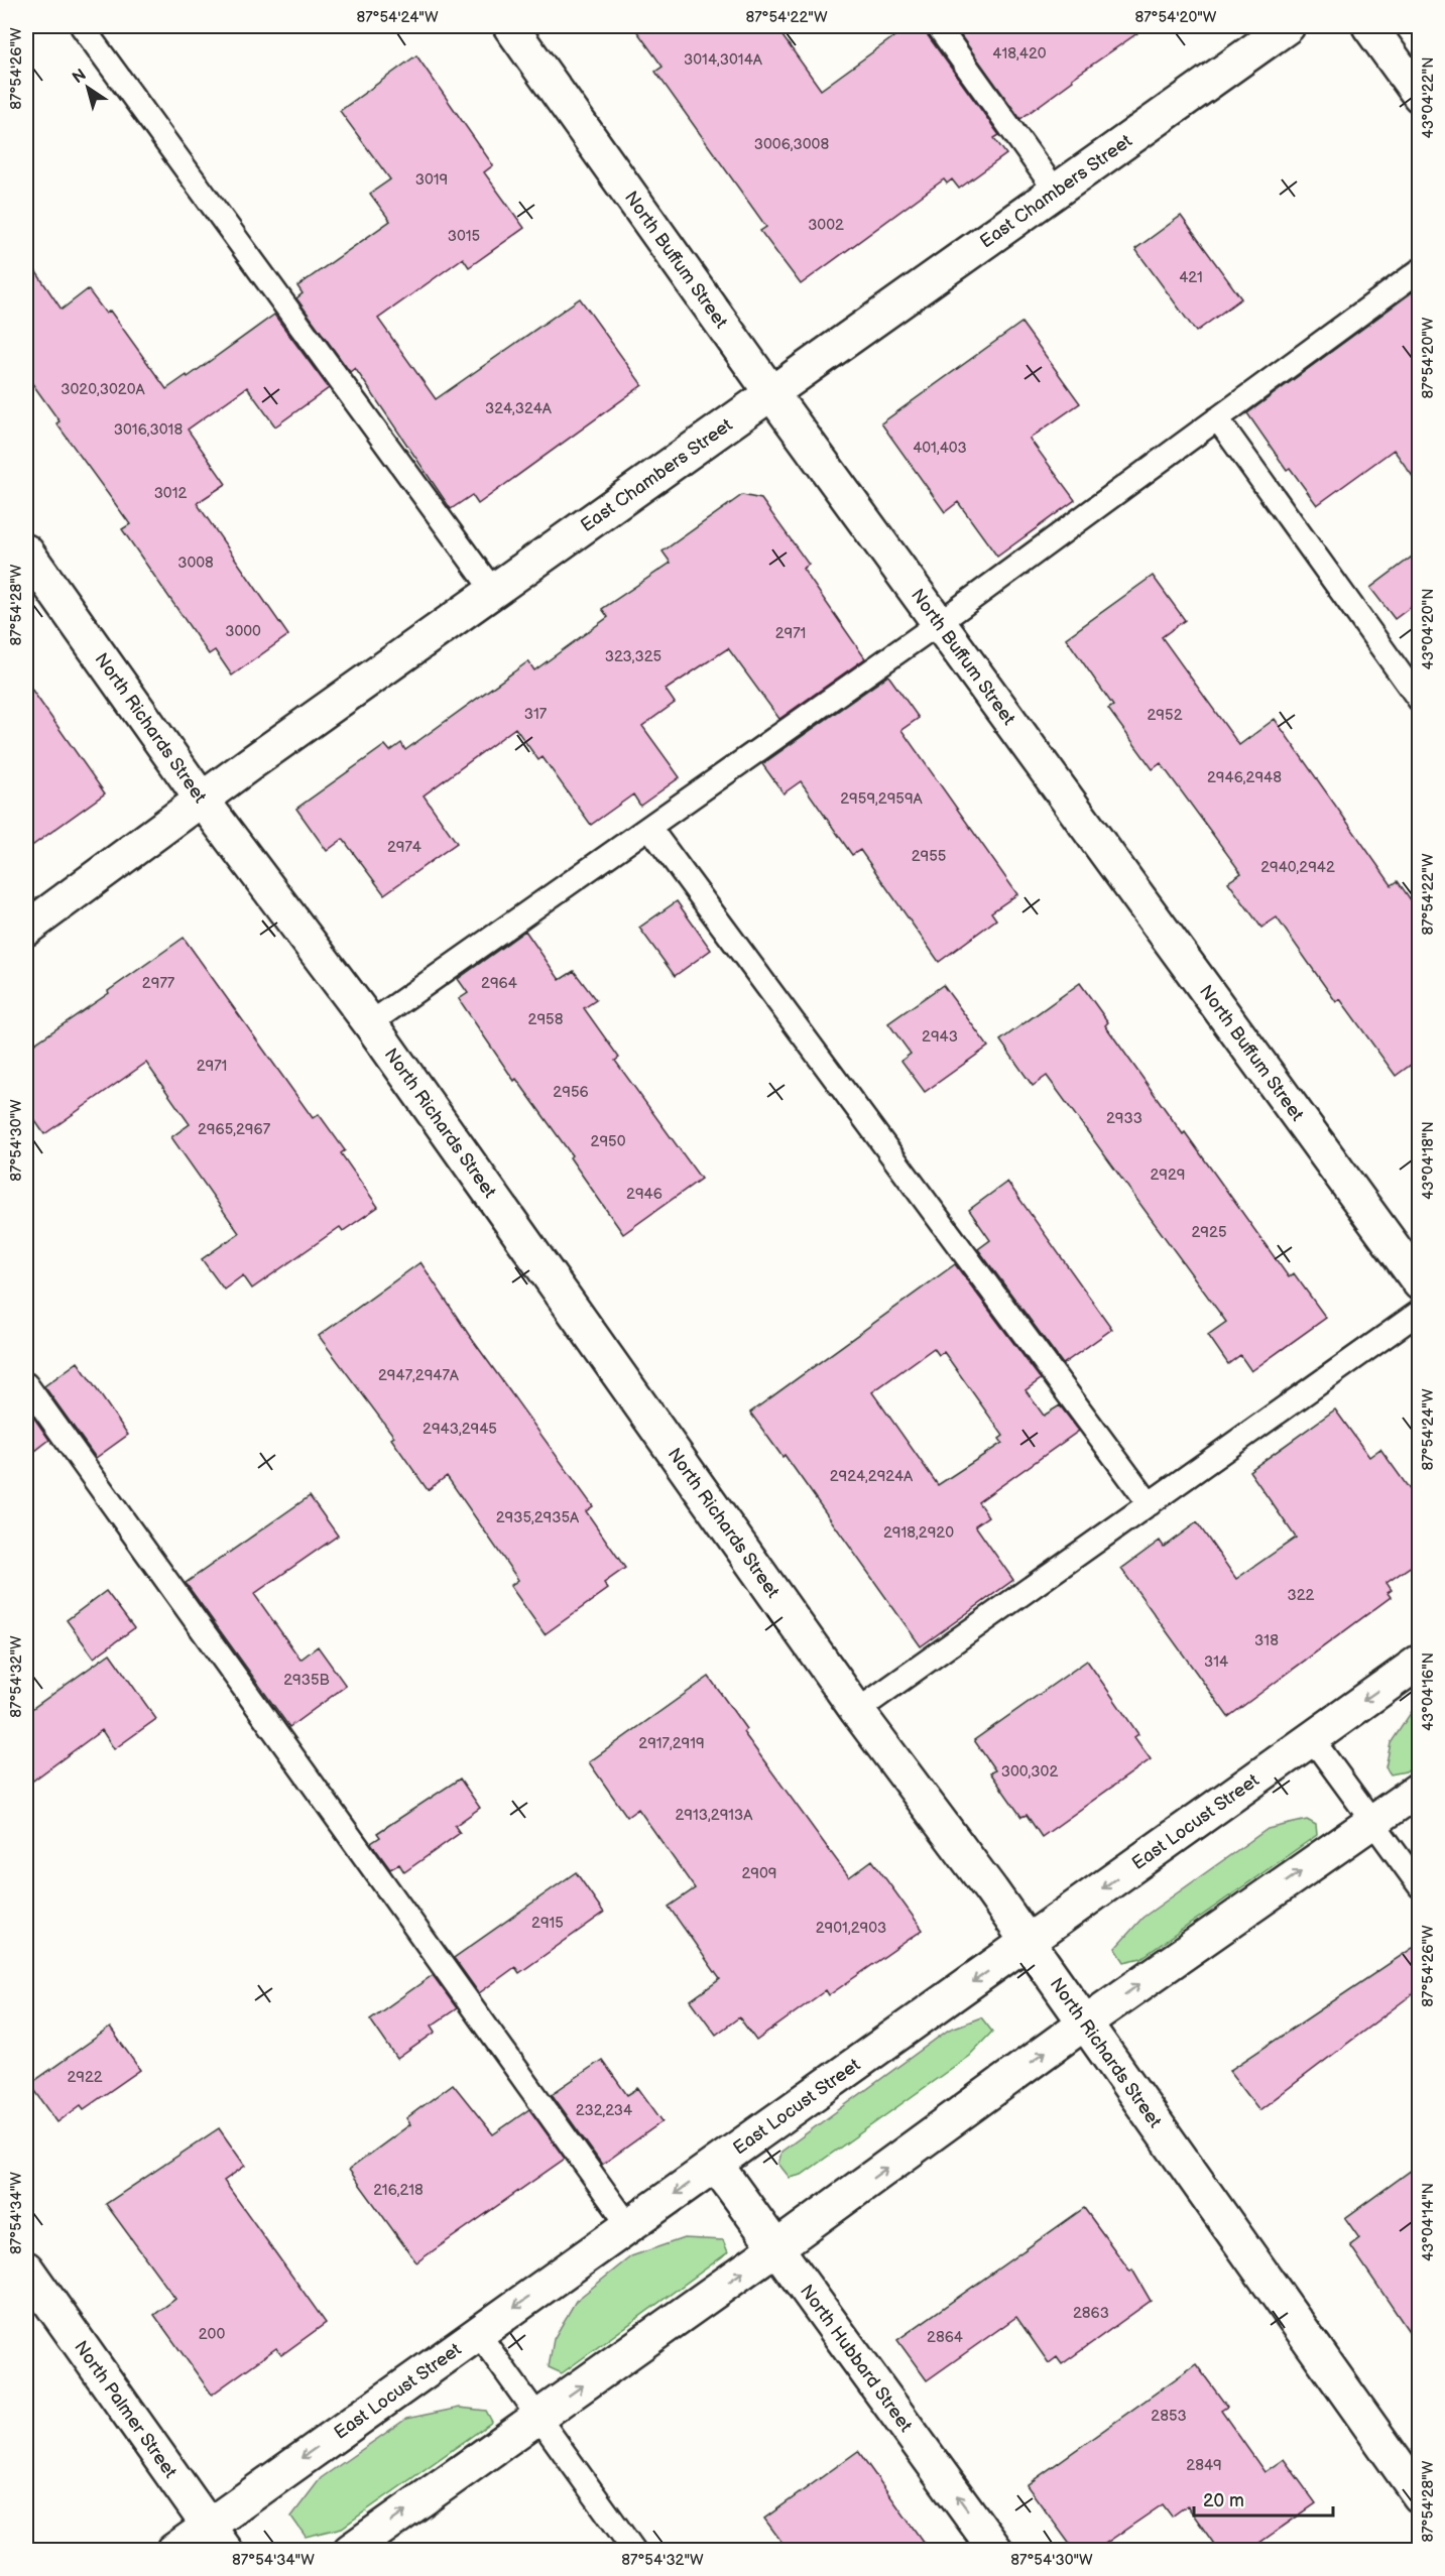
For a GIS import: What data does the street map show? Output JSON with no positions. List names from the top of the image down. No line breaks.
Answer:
{"streets":{"street":["East Chambers Street","North Buffum Street","North Richards Street","East Locust Street","North Hubbard Street","North Palmer Street"]},"crossings":[["East Chambers Street","North Buffum Street"],["East Chambers Street","North Richards Street"],["North Richards Street","East Locust Street"],["East Locust Street","North Hubbard Street"],["East Locust Street","North Palmer Street"]],"one_way":["North Hubbard Street"],"house_numbers":["418,420","3014,3014A","3006,3008","3019","3002","3015","421","3020,3020A","324,324A","3016,3018","401,403","3012","3008","3000","2971","323,325","317","2952","2946,2948","2959,2959A","2974","2955","2940,2942","2977","2964","2958","2943","2971","2956","2933","2965,2967","2950","2929","2946","2925","2947,2947A","2943,2945","2924,2924A","2935,2935A","2918,2920","322","318","314","2935B","2917,2919","300,302","2913,2913A","2909","2915","2901,2903","2922","232,234","216,218","2863","200","2864","2853","2849"],"scale_bar":"20 m","north":"top left","coordinates":["87°54'24\"W","87°54'22\"W","87°54'20\"W","87°54'26\"W","43°04'22\"N","87°54'28\"W","43°04'20\"N","87°54'30\"W","43°04'18\"N","87°54'32\"W","43°04'16\"N","87°54'34\"W","43°04'14\"N"]}
